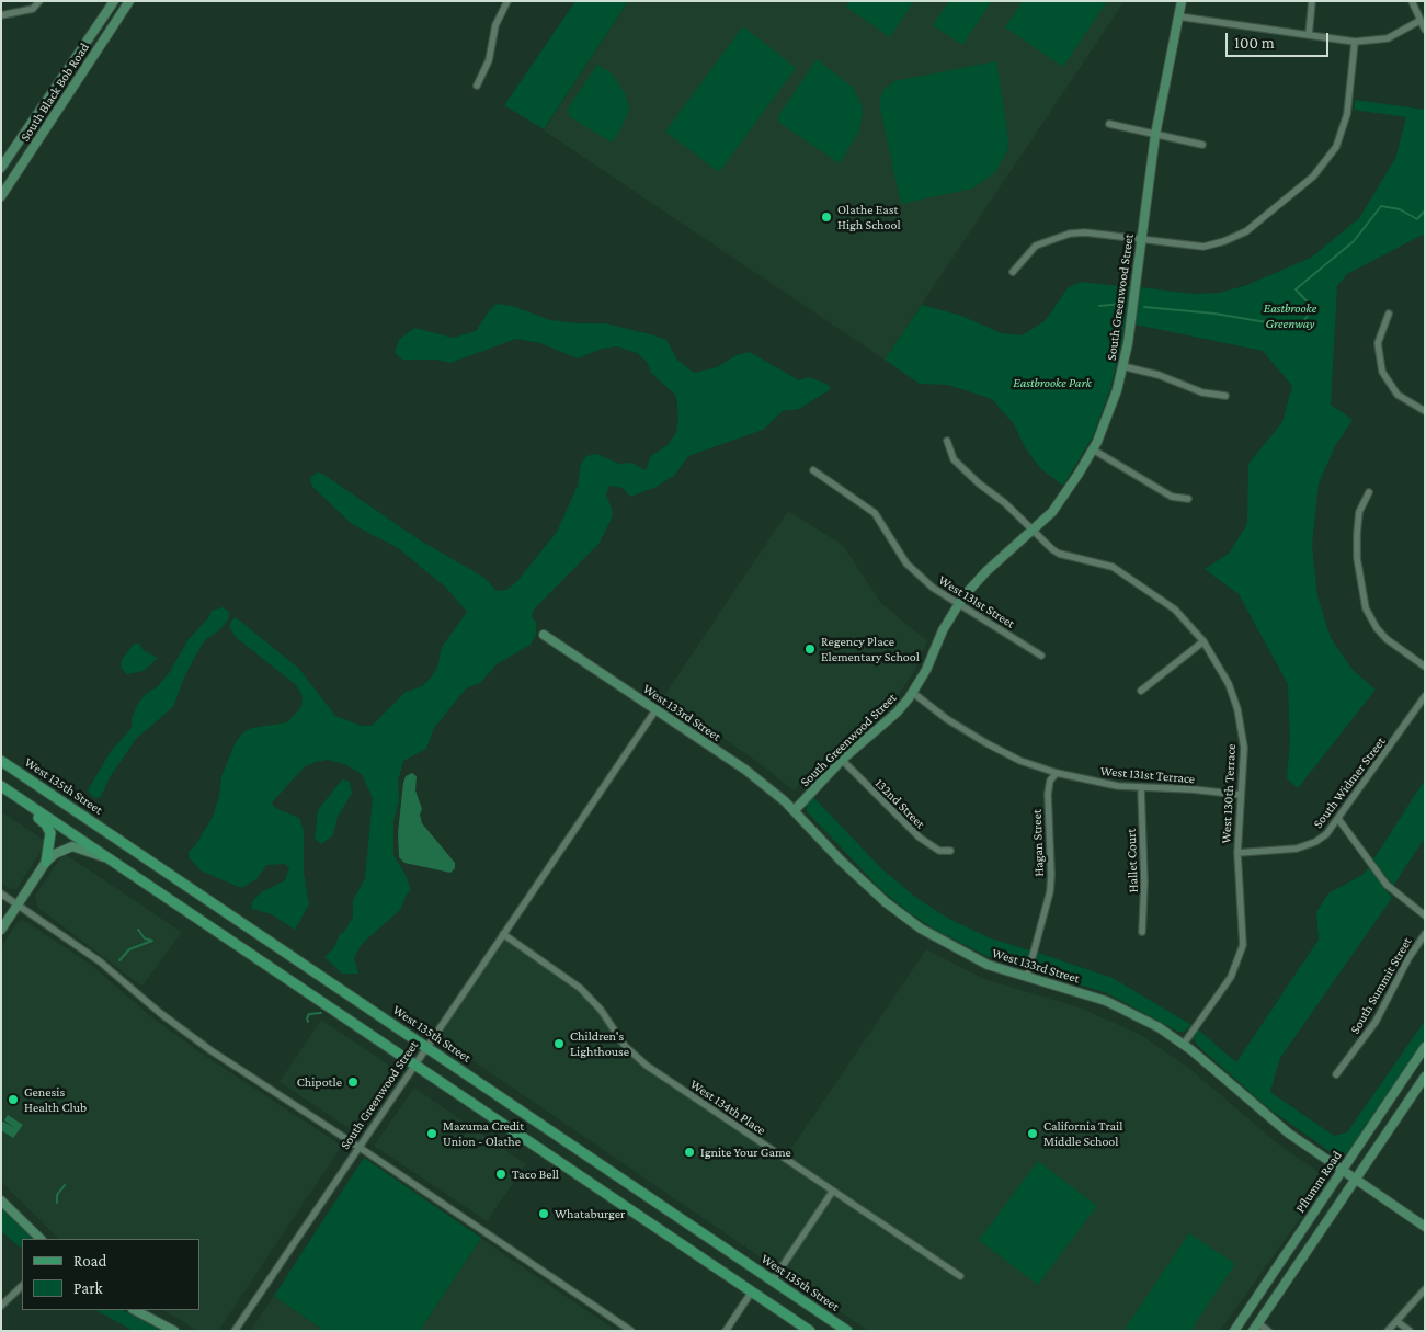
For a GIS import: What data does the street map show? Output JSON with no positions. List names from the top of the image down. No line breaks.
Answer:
{"streets":{"main road":["West 135th Street"],"street":["South Black Bob Road","South Greenwood Street","West 131st Street","West 133rd Street","West 131st Terrace","South Widmer Street","West 130th Terrace","132nd Street","Hagan Street","Hallet Court","South Summit Street","West 134th Place","Pflumm Road"]},"crossings":[["South Greenwood Street","West 131st Street"],["South Greenwood Street","West 133rd Street"],["South Greenwood Street","West 131st Terrace"],["South Greenwood Street","West 135th Street"],["South Greenwood Street","West 130th Terrace"],["South Greenwood Street","132nd Street"],["South Greenwood Street","West 134th Place"],["West 133rd Street","West 130th Terrace"],["West 133rd Street","Hagan Street"],["West 133rd Street","Pflumm Road"],["West 131st Terrace","West 130th Terrace"],["West 131st Terrace","Hagan Street"],["West 131st Terrace","Hallet Court"],["South Widmer Street","West 130th Terrace"]],"parks":["Eastbrooke Greenway","Eastbrooke Park"],"places":["Olathe East High School","Regency Place Elementary School","Children's Lighthouse","Chipotle","Genesis Health Club","Mazuma Credit Union - Olathe","California Trail Middle School","Ignite Your Game","Taco Bell","Whataburger"],"legend":["Road","Park"],"scale_bar":"100 m"}
